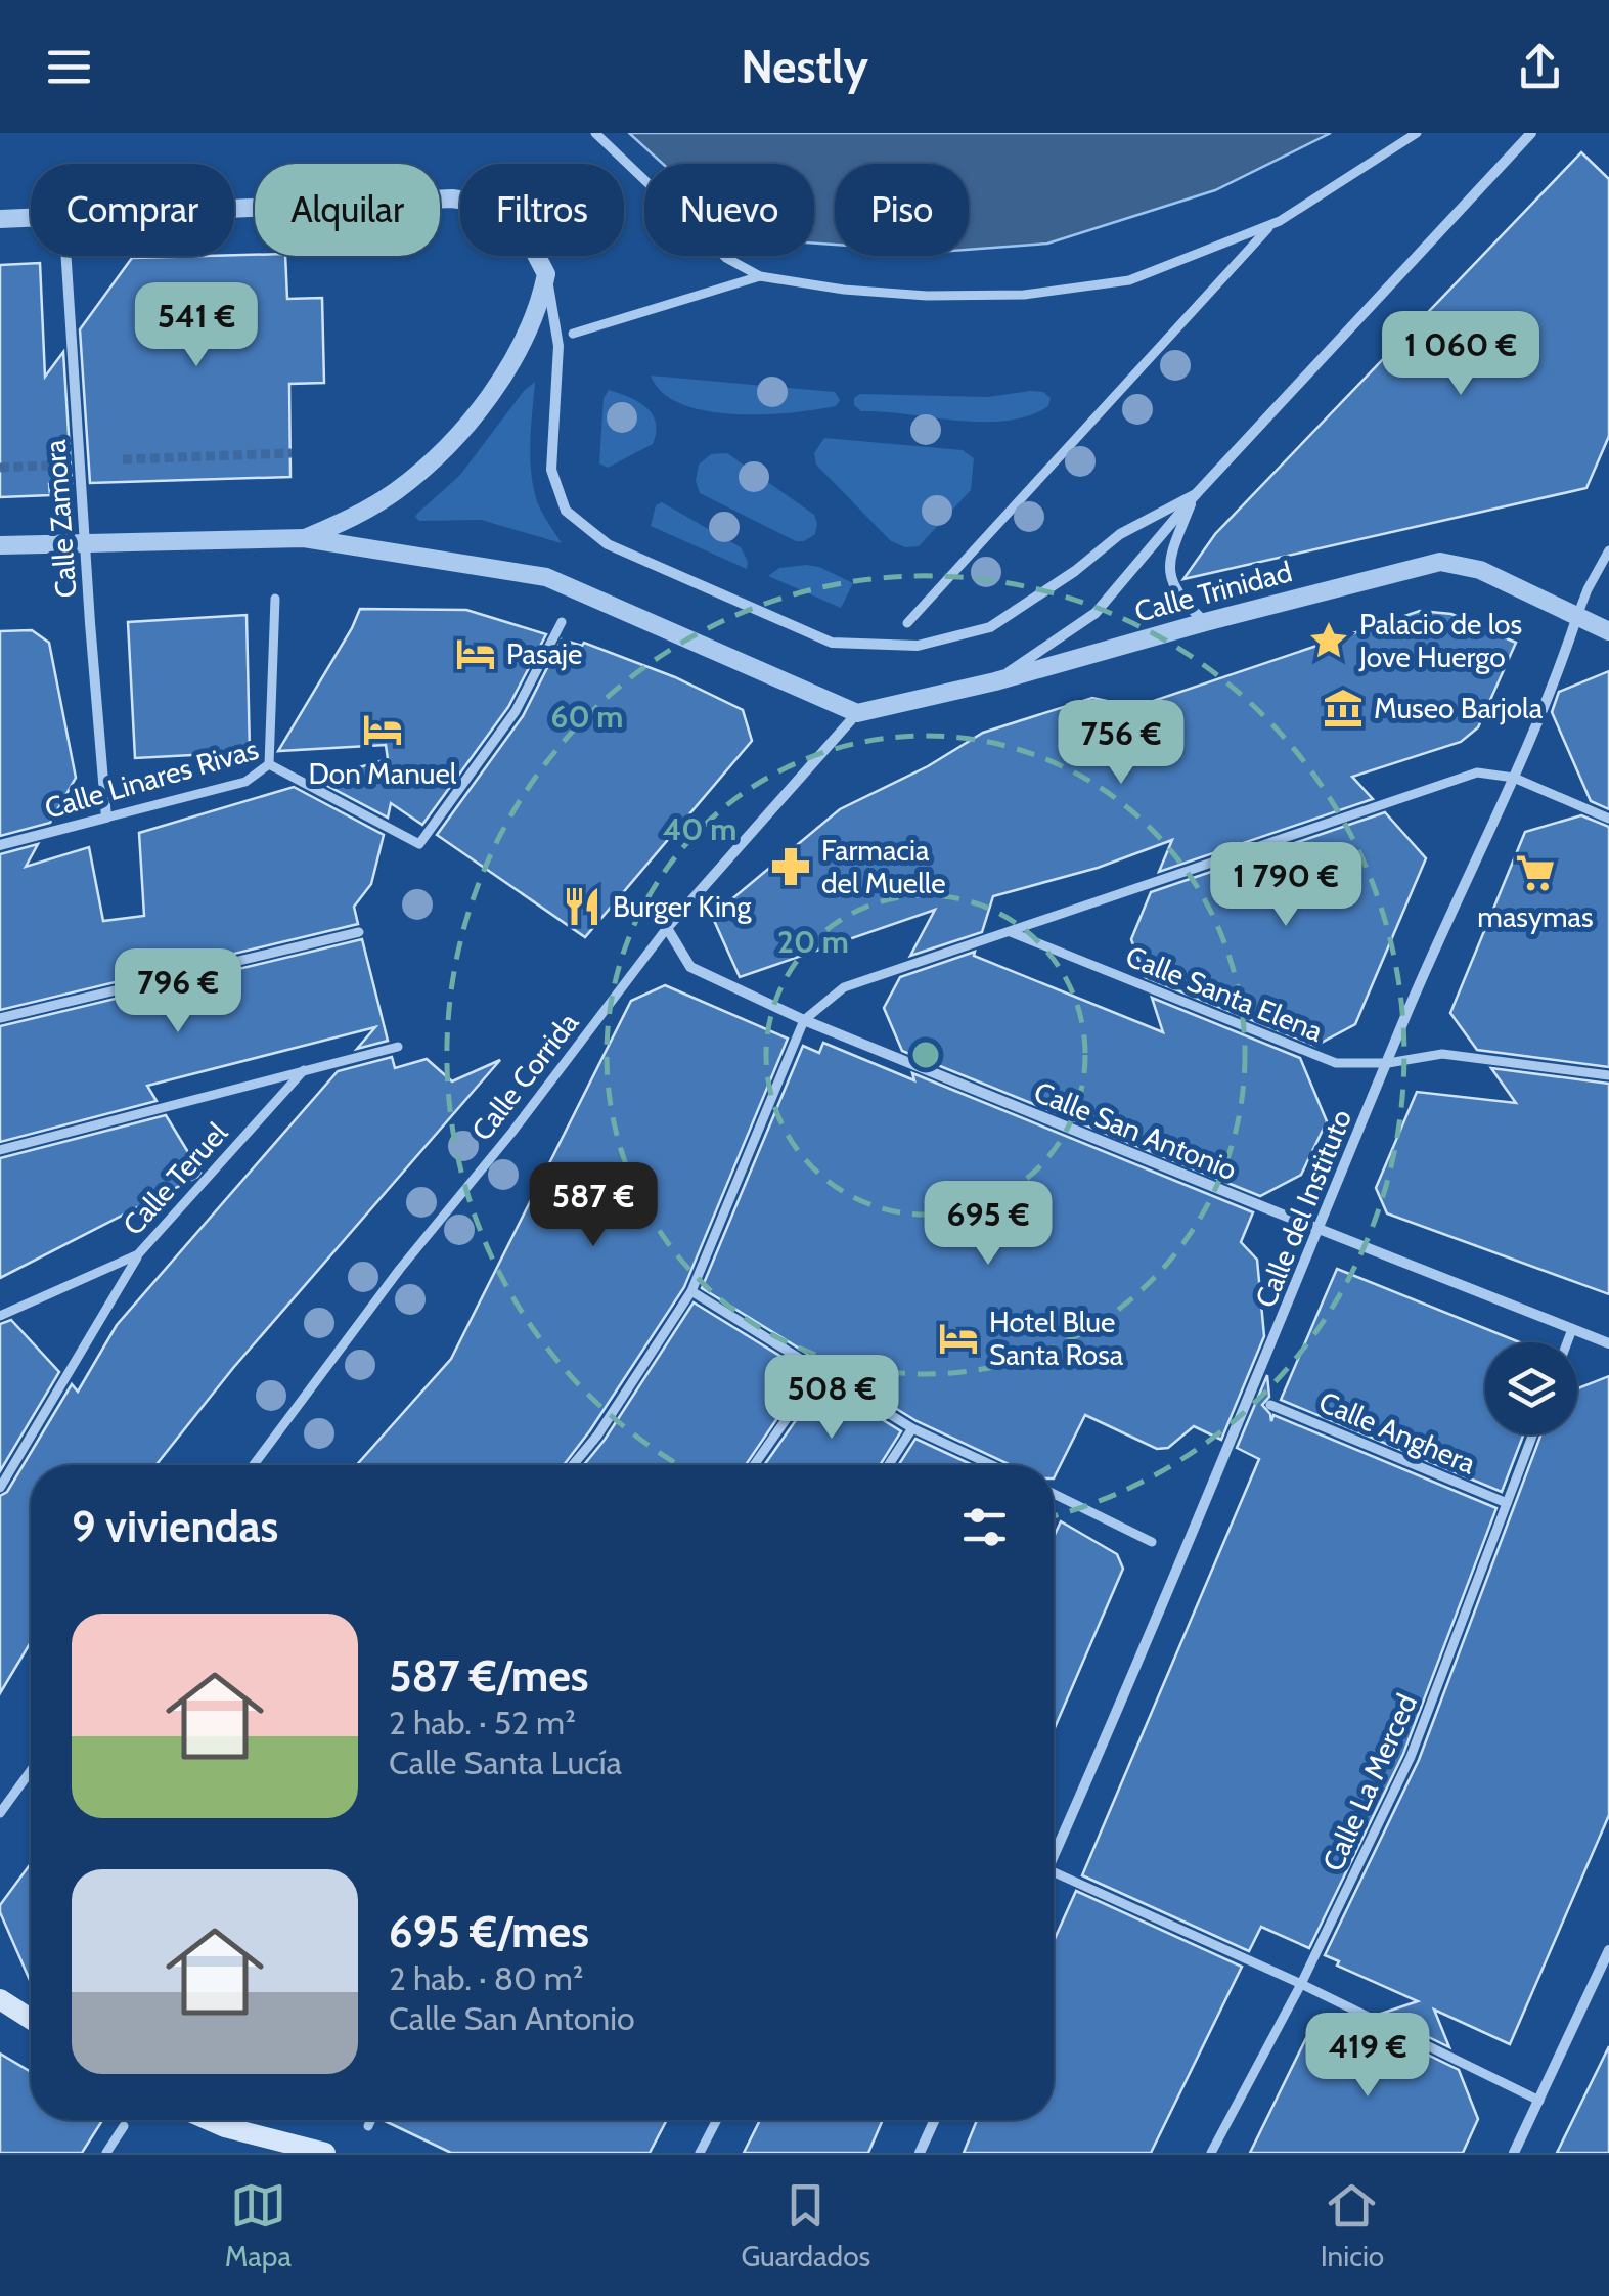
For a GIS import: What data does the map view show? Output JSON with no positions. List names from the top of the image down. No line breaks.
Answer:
{"streets":{"street":["Calle Zamora","Calle Trinidad","Calle Linares Rivas","Calle Santa Elena","Calle Corrida","Calle San Antonio","Calle Teruel","Calle del Instituto","Calle Anghera","Calle La Merced"]},"crossings":[["Calle Zamora","Calle Linares Rivas"],["Calle Trinidad","Calle Corrida"],["Calle Trinidad","Calle del Instituto"],["Calle Santa Elena","Calle del Instituto"],["Calle Corrida","Calle San Antonio"],["Calle San Antonio","Calle del Instituto"],["Calle Anghera","Calle La Merced"]],"places":{"place":["Palacio de los Jove Huergo"],"hotel":["Pasaje","Don Manuel","Hotel Blue Santa Rosa"],"museum":["Museo Barjola"],"pharmacy":["Farmacia del Muelle"],"supermarket":["masymas"],"restaurant":["Burger King"]},"page":{"header":"Nestly","chip":["Comprar","Alquilar","Filtros","Nuevo","Piso"],"price":["541 €","1 060 €","756 €","1 790 €","796 €","587 €","695 €","508 €","419 €"],"heading":"9 viviendas","list":[{"name":"587 €/mes","note":"2 hab. · 52 m² · Calle Santa Lucía"},{"name":"695 €/mes","note":"2 hab. · 80 m² · Calle San Antonio"}],"tabs":["Mapa","Guardados","Inicio"]},"rings":["60 m","40 m","20 m"]}
